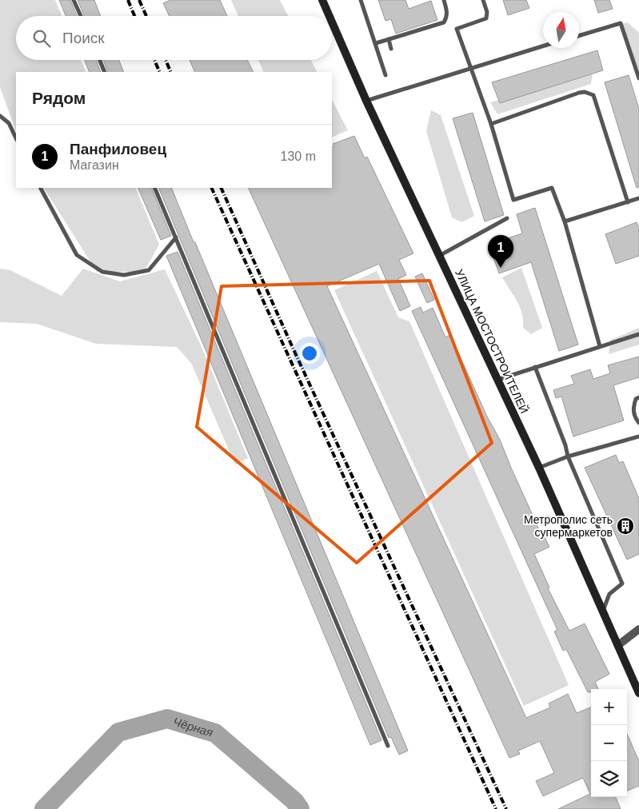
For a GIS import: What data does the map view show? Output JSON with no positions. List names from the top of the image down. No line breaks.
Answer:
{"streets":{"main road":["УЛИЦА МОСТОСТРОИТЕЛЕЙ"]},"water":["Чёрная"],"places":{"building":["Метрополис cеть супермаркетов"]},"north":"top","page":{"search":"Поиск","heading":"Рядом","list":[{"mark":"1","name":"Панфиловец","note":"Магазин","value":"130 m"}],"pins":"1","map_buttons":["+","−"]}}
